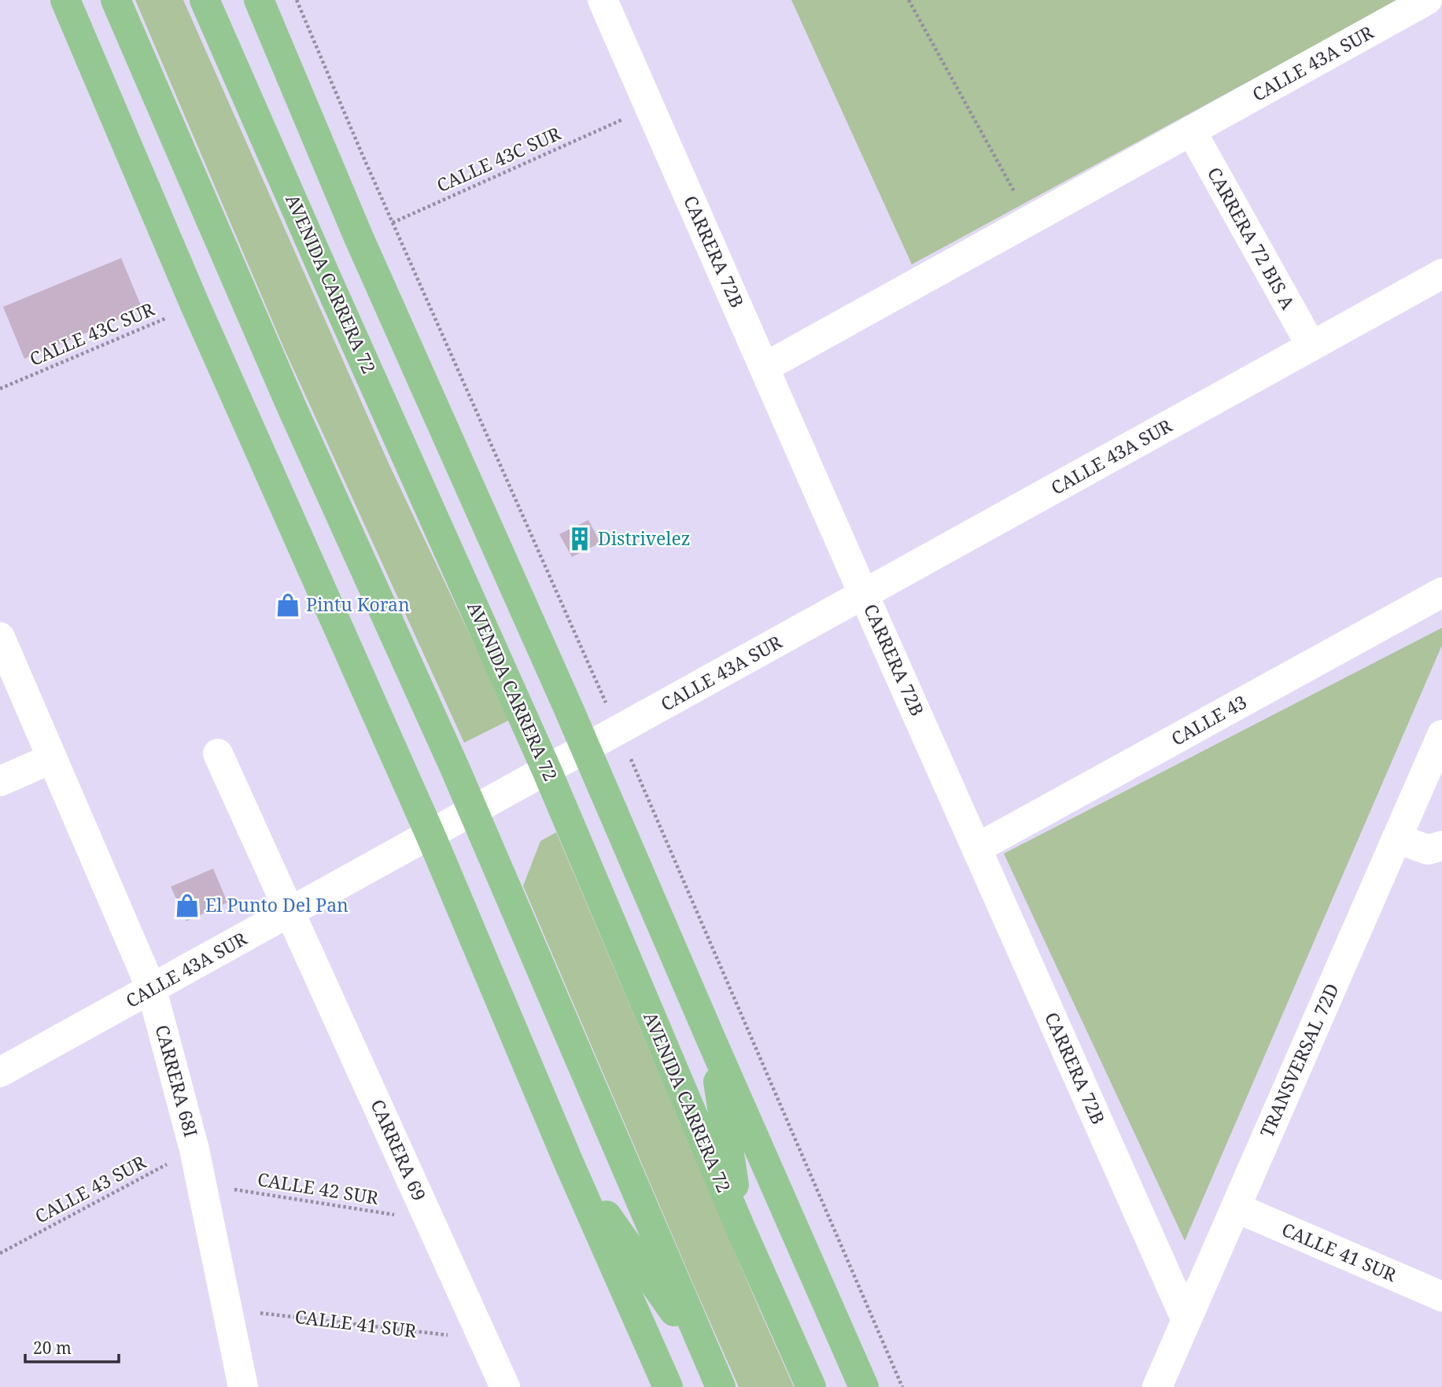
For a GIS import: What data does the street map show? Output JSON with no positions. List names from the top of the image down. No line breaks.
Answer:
{"streets":{"highway":["AVENIDA CARRERA 72"],"street":["CALLE 43A SUR","CARRERA 72 BIS A","CARRERA 72B","CALLE 43","TRANSVERSAL 72D","CARRERA 68I","CARRERA 69","CALLE 41 SUR"],"path":["CALLE 43C SUR","CALLE 42 SUR","CALLE 43 SUR"]},"crossings":[["CALLE 43A SUR","CARRERA 72 BIS A"],["CALLE 43A SUR","CARRERA 72B"],["CALLE 43A SUR","AVENIDA CARRERA 72"],["CALLE 43A SUR","CARRERA 68I"],["CALLE 43A SUR","CARRERA 69"],["CALLE 43C SUR","CARRERA 72B"],["CARRERA 72B","CALLE 43"],["CARRERA 72B","TRANSVERSAL 72D"],["TRANSVERSAL 72D","CALLE 41 SUR"],["CARRERA 68I","CALLE 42 SUR"],["CARRERA 68I","CALLE 43 SUR"],["CARRERA 68I","CALLE 41 SUR"],["CARRERA 69","CALLE 42 SUR"],["CARRERA 69","CALLE 41 SUR"]],"places":{"building":["Distrivelez"],"shop":["Pintu Koran","El Punto Del Pan"]},"scale_bar":"20 m"}
